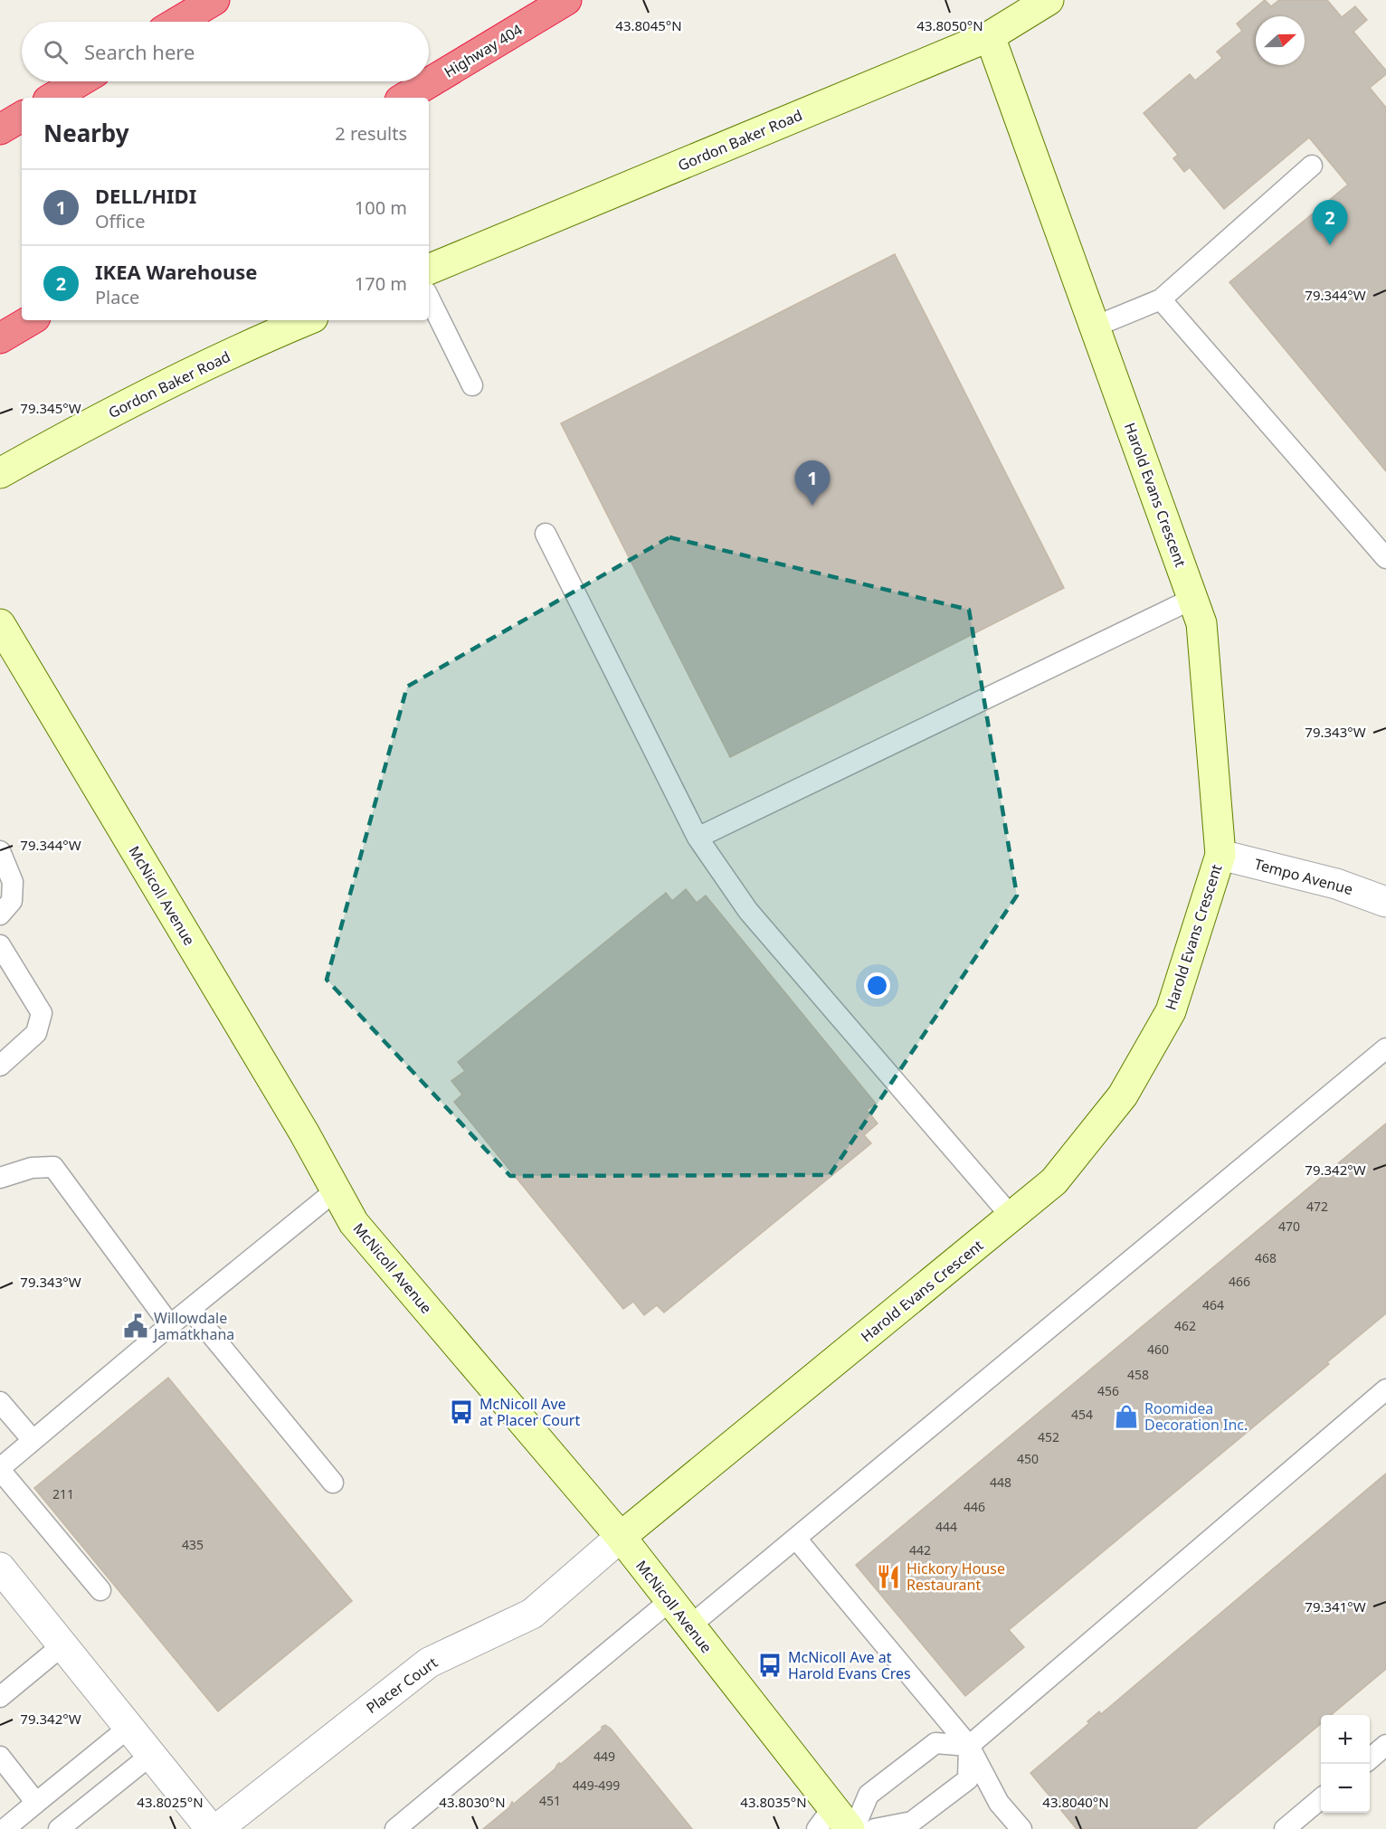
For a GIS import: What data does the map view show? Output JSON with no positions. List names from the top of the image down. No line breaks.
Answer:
{"streets":{"highway":["Highway 404"],"street":["Gordon Baker Road","Harold Evans Crescent","Tempo Avenue","McNicoll Avenue","Placer Court"]},"crossings":[["Gordon Baker Road","Harold Evans Crescent"],["Harold Evans Crescent","Tempo Avenue"],["Harold Evans Crescent","McNicoll Avenue"],["Harold Evans Crescent","Placer Court"],["McNicoll Avenue","Placer Court"]],"places":{"public building":["Willowdale Jamatkhana"],"bus stop":["McNicoll Ave at Placer Court","McNicoll Ave at Harold Evans Cres"],"shop":["Roomidea Decoration Inc."],"restaurant":["Hickory House Restaurant"]},"house_numbers":["472","470","468","466","464","462","460","458","456","454","452","450","448","211","446","444","435","442","449","449-499","451"],"north":"right","page":{"search":"Search here","heading":["Nearby","2 results"],"list":[{"mark":"1","name":"DELL/HIDI","note":"Office","value":"100 m"},{"mark":"2","name":"IKEA Warehouse","note":"Place","value":"170 m"}],"pins":["2","1"],"map_buttons":["+","−"]},"coordinates":["43.8045°N","43.8050°N","79.344°W","79.345°W","79.343°W","79.342°W","79.341°W","43.8025°N","43.8030°N","43.8035°N","43.8040°N"]}
